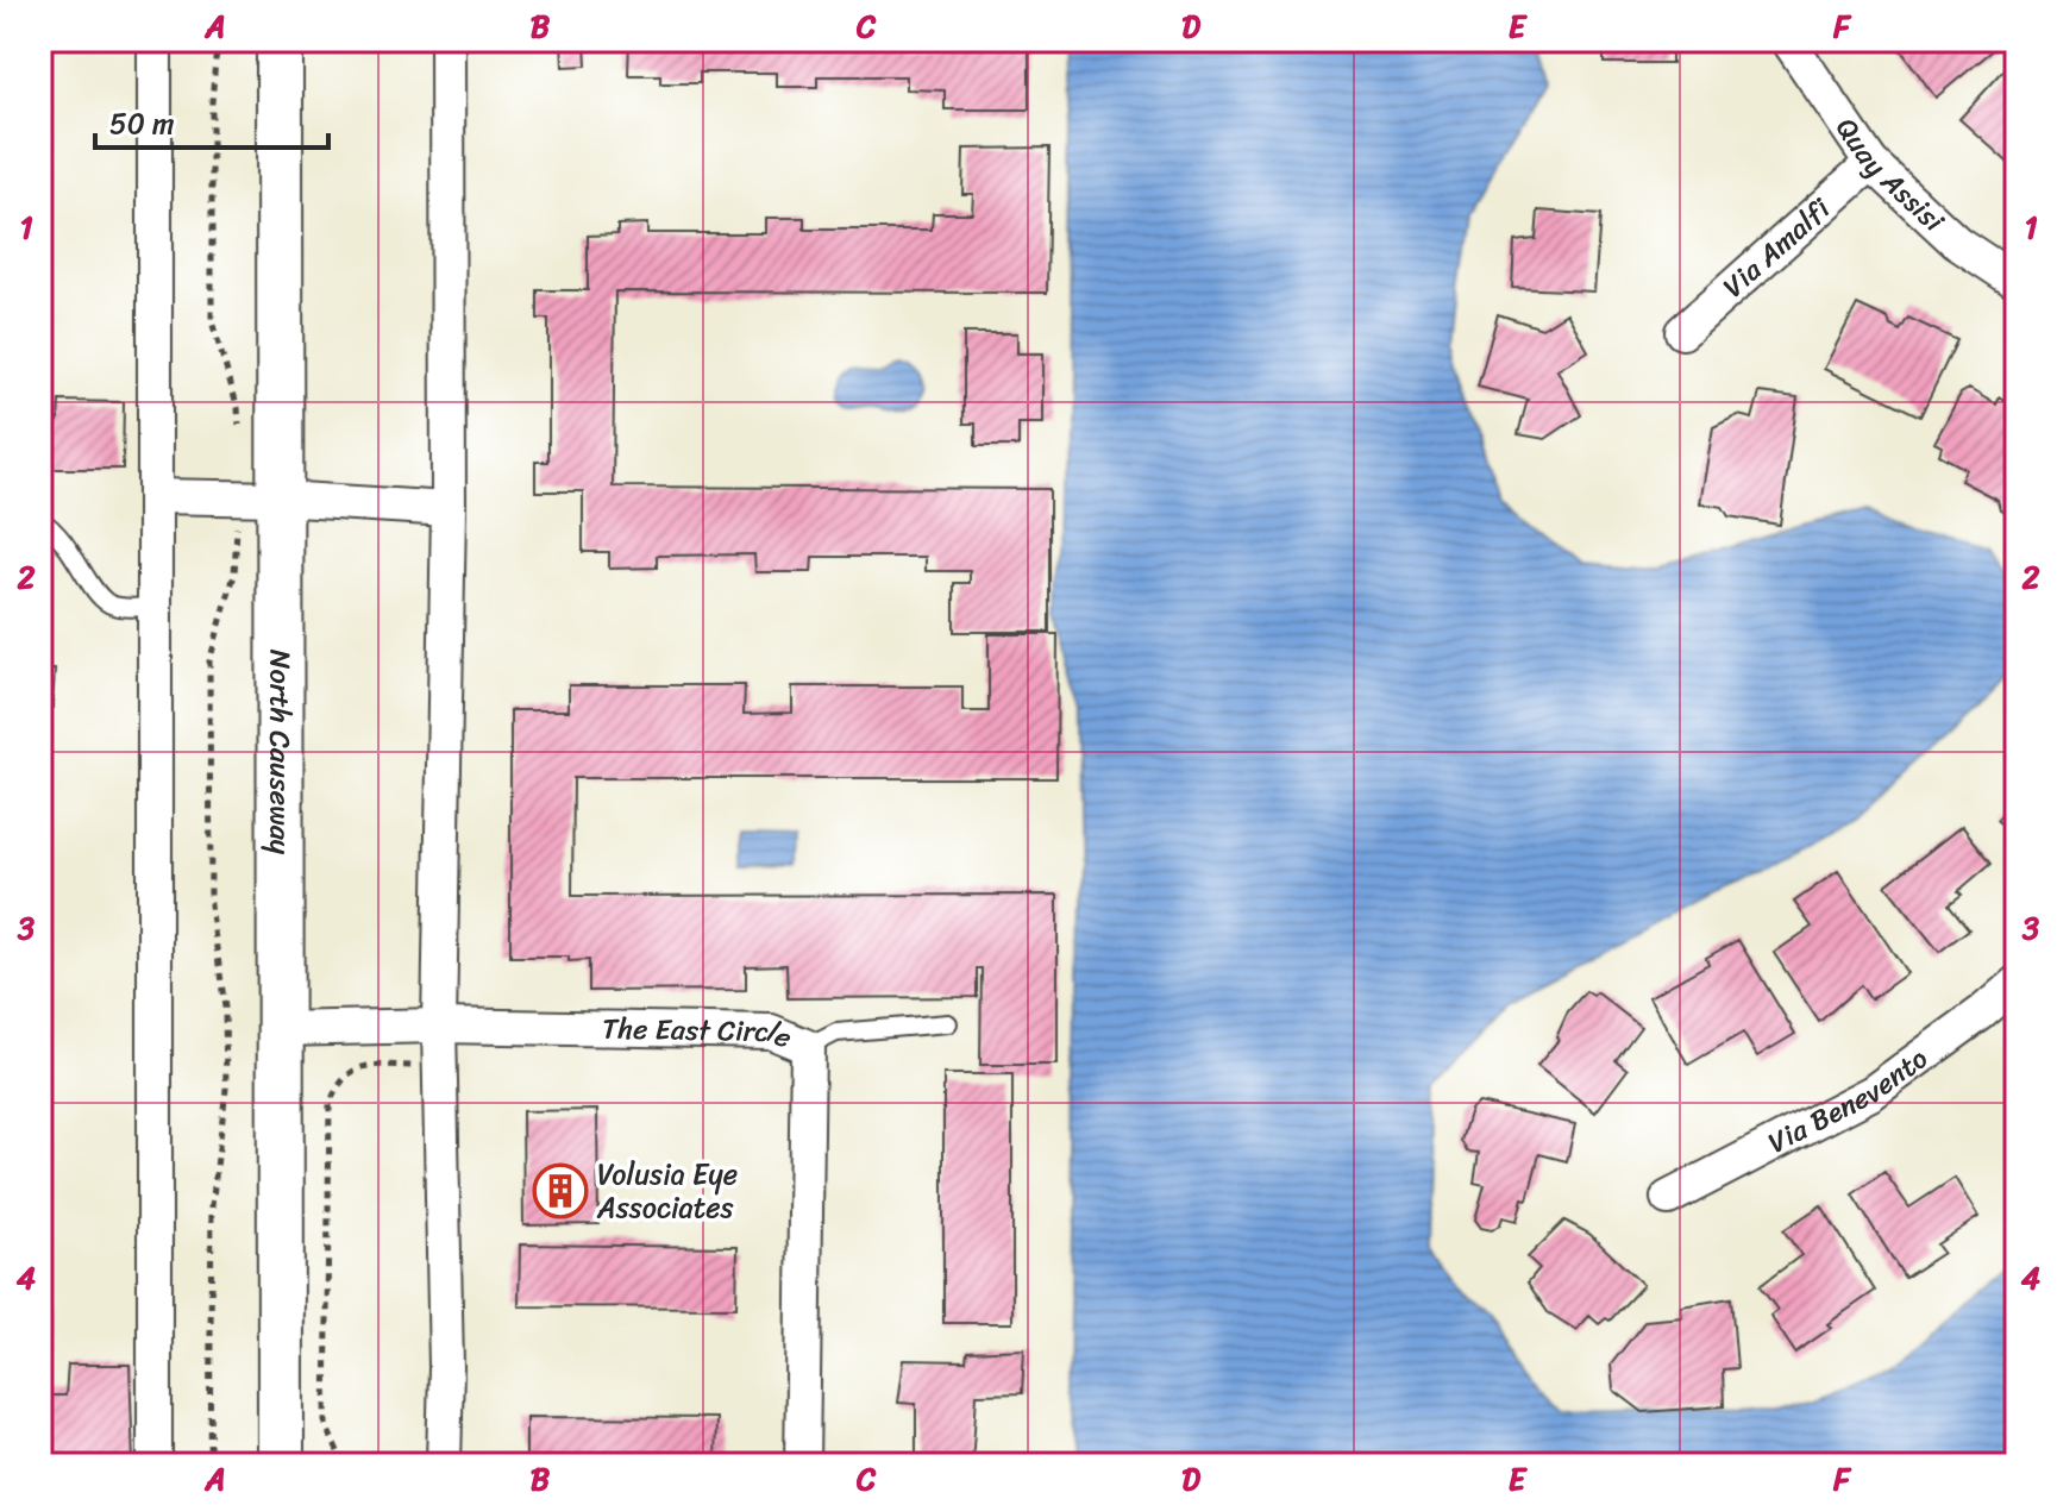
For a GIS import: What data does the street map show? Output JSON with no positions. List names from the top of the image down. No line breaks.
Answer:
{"streets":{"main road":["North Causeway"],"street":["Quay Assisi","Via Amalfi","The East Circle","Via Benevento"]},"crossings":[["Quay Assisi","Via Amalfi"],["North Causeway","The East Circle"]],"places":{"building":["Volusia Eye Associates"]},"scale_bar":"50 m","grid":{"columns":["A","B","C","D","E","F"],"rows":["1","2","3","4"]}}
